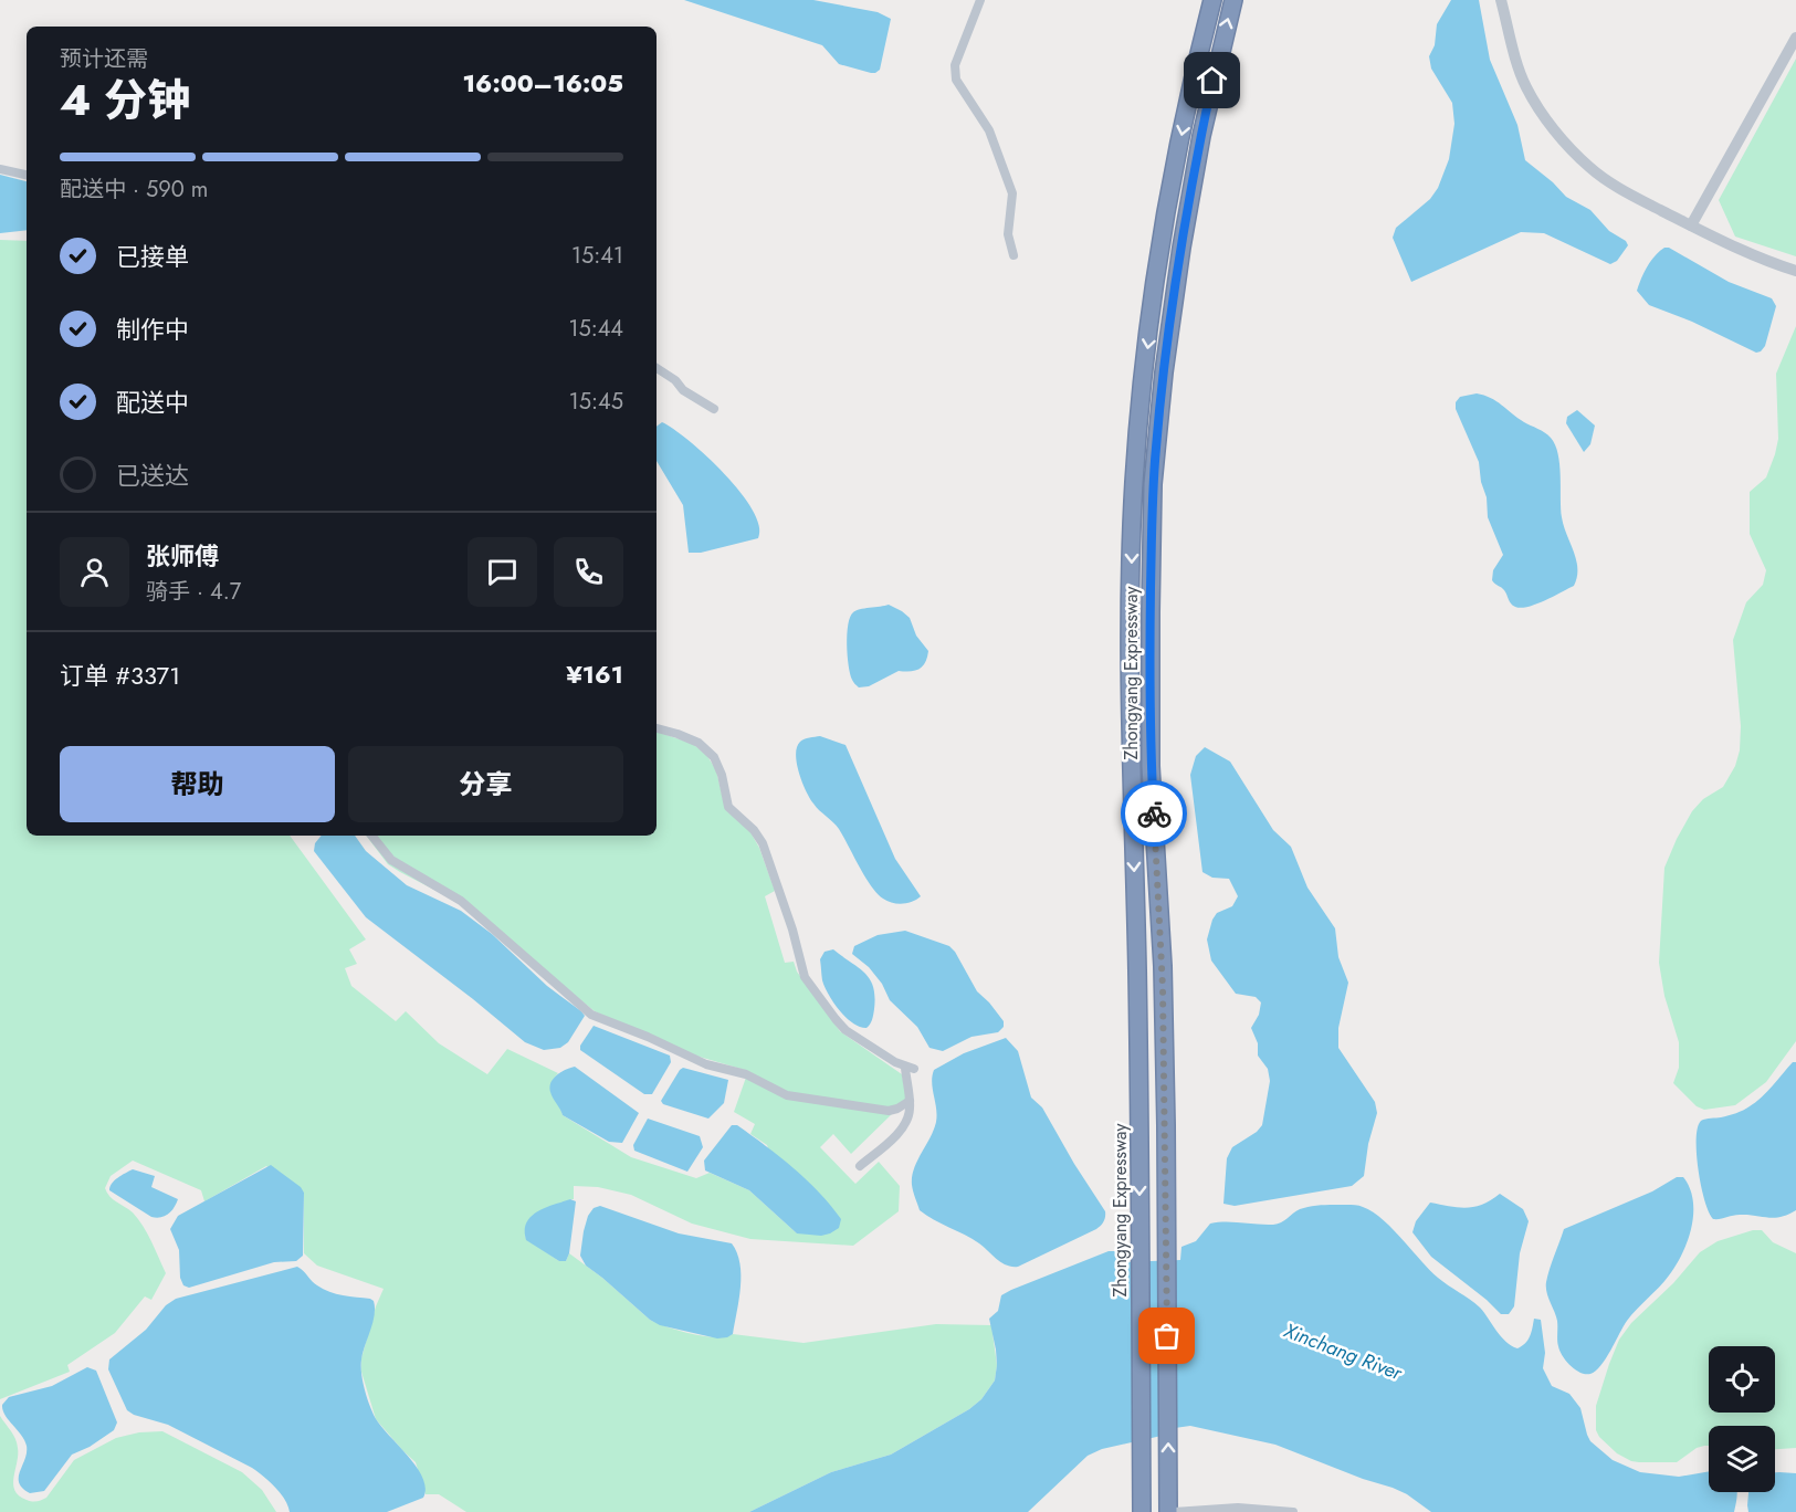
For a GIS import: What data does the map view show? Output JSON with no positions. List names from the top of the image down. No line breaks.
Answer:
{"streets":{"highway":["Zhongyang Expressway"]},"water":["Xinchang River"],"page":{"heading":["4 分钟","预计还需","16:00–16:05"],"panel":["张师傅","骑手 · 4.7","订单 #3371","¥161"],"bar":"配送中 · 590 m","list":[["已接单","15:41"],["制作中","15:44"],["配送中","15:45"],"已送达"],"buttons":["帮助","分享"]}}
